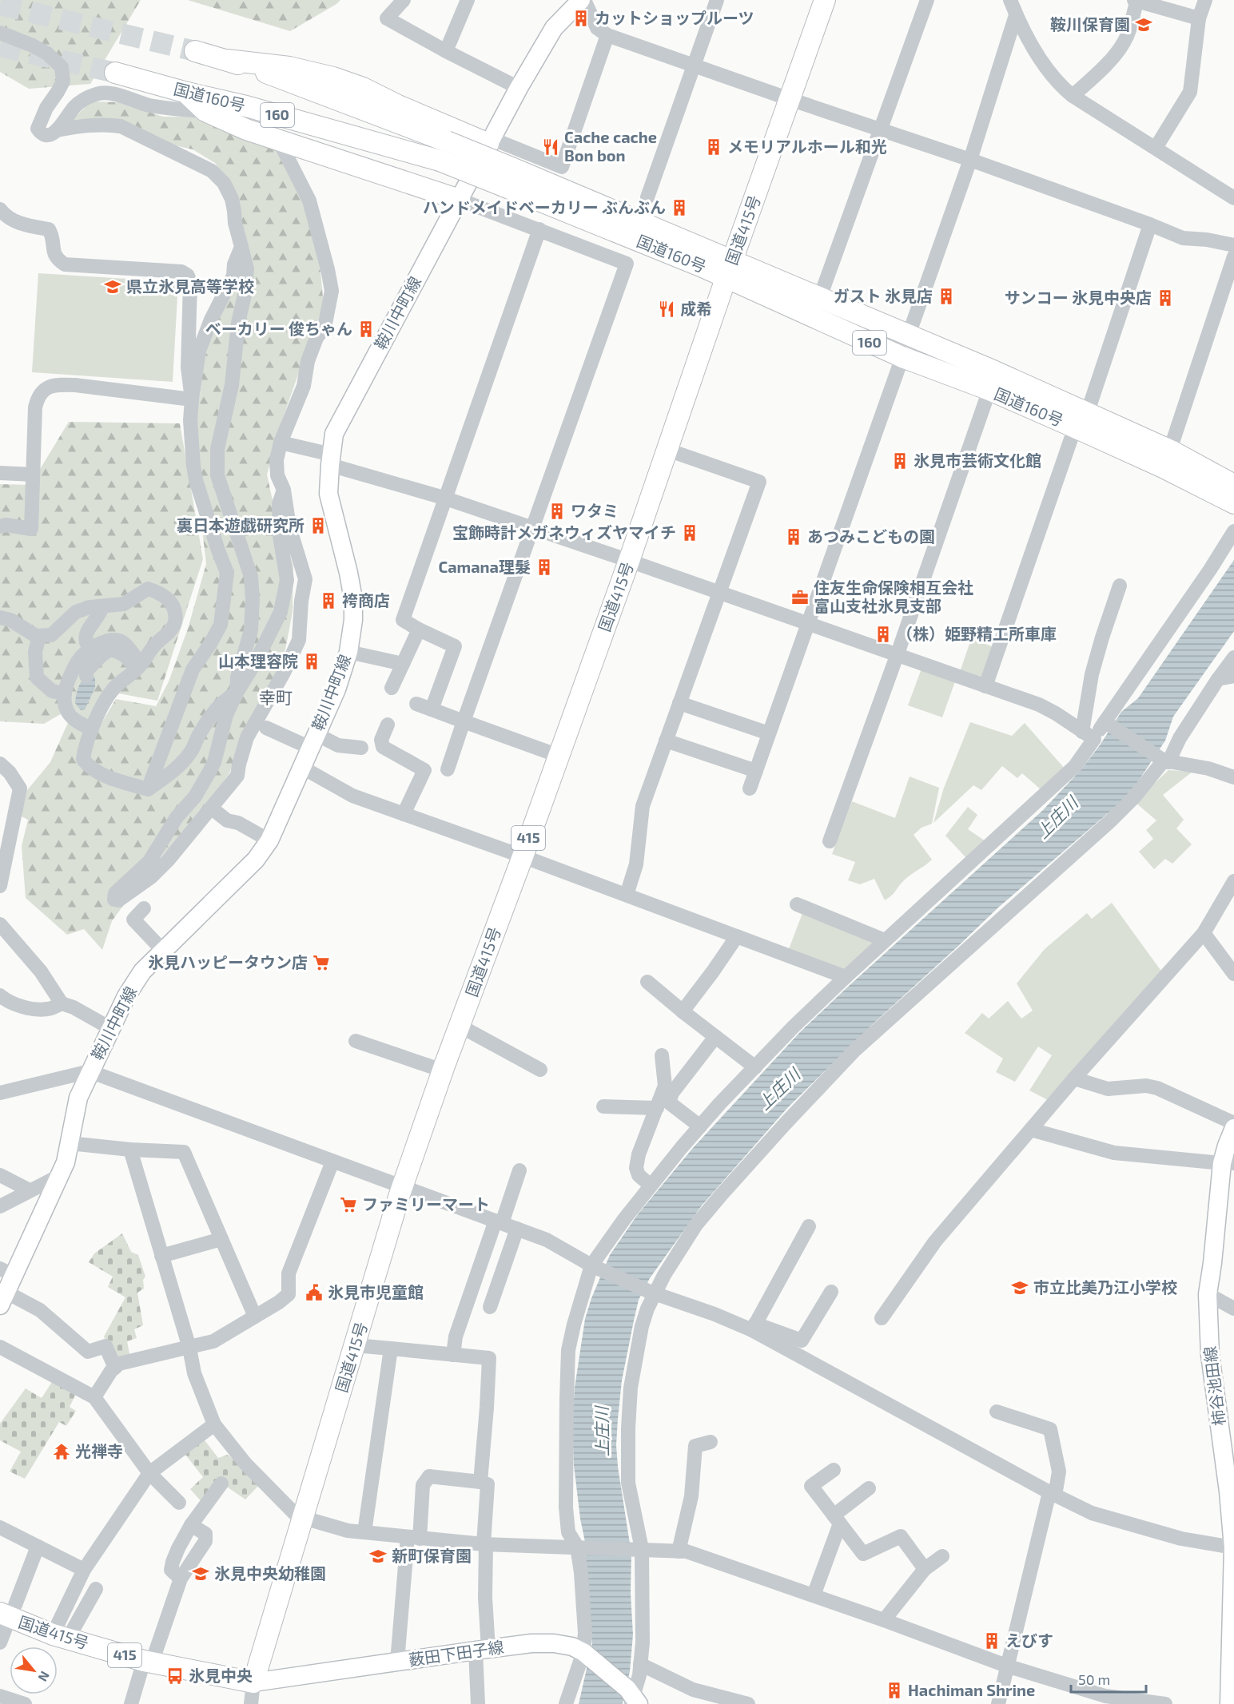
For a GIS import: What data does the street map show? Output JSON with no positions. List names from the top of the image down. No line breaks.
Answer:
{"streets":{"highway":["国道160号","160","国道415号","415"],"main road":["鞍川中町線","柿谷池田線","薮田下田子線"]},"crossings":[["国道160号","国道415号"],["国道415号","薮田下田子線"]],"districts":["幸町"],"water":["上庄川"],"places":{"building":["カットショップルーツ","メモリアルホール和光","ハンドメイドベーカリー ぶんぶん","ガスト 氷見店","サンコー 氷見中央店","ベーカリー 俊ちゃん","氷見市芸術文化館","ワタミ","裏日本遊戯研究所","宝飾時計メガネウィズヤマイチ","あつみこどもの園","Camana理髮","袴商店","（株）姫野精工所車庫","山本理容院","えびす","Hachiman Shrine"],"school or university":["鞍川保育園","県立氷見高等学校","市立比美乃江小学校","新町保育園","氷見中央幼稚園"],"restaurant":["Cache cache Bon bon","成希"],"office":["住友生命保険相互会社 富山支社氷見支部"],"supermarket":["氷見ハッピータウン店","ファミリーマート"],"public building":["氷見市児童館"],"temple":["光禅寺"],"bus stop":["氷見中央"]},"scale_bar":"50 m","north":"bottom right"}
